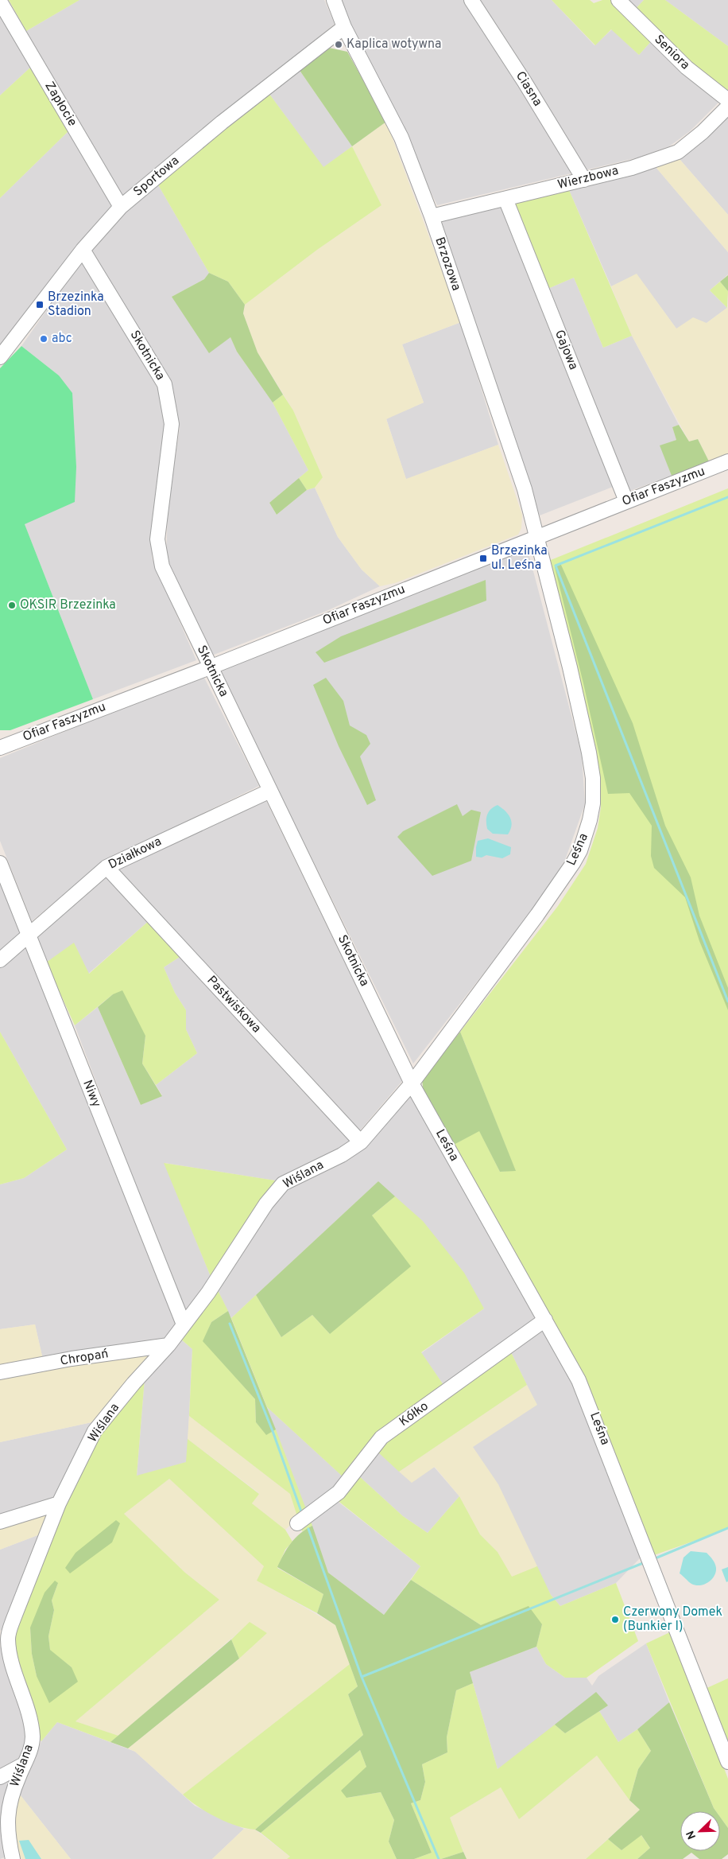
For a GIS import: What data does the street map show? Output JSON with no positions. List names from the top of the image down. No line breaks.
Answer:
{"streets":{"street":["Seniora","Ciasna","Zapłocie","Sportowa","Wierzbowa","Brzozowa","Gajowa","Skotnicka","Ofiar Faszyzmu","Leśna","Działkowa","Pastwiskowa","Niwy","Wiślana","Chropań","Kółko"]},"crossings":[["Ciasna","Wierzbowa"],["Zapłocie","Sportowa"],["Sportowa","Brzozowa"],["Sportowa","Skotnicka"],["Wierzbowa","Brzozowa"],["Wierzbowa","Gajowa"],["Brzozowa","Ofiar Faszyzmu"],["Brzozowa","Leśna"],["Gajowa","Ofiar Faszyzmu"],["Skotnicka","Ofiar Faszyzmu"],["Skotnicka","Leśna"],["Skotnicka","Działkowa"],["Skotnicka","Wiślana"],["Ofiar Faszyzmu","Leśna"],["Leśna","Wiślana"],["Leśna","Kółko"],["Działkowa","Pastwiskowa"],["Działkowa","Niwy"],["Pastwiskowa","Wiślana"],["Niwy","Wiślana"],["Wiślana","Chropań"]],"places":{"other":["Kaplica wotywna","abc","OKSIR Brzezinka","Czerwony Domek (Bunkier I)"],"transit":["Brzezinka Stadion","Brzezinka ul. Leśna"]},"north":"bottom left"}
